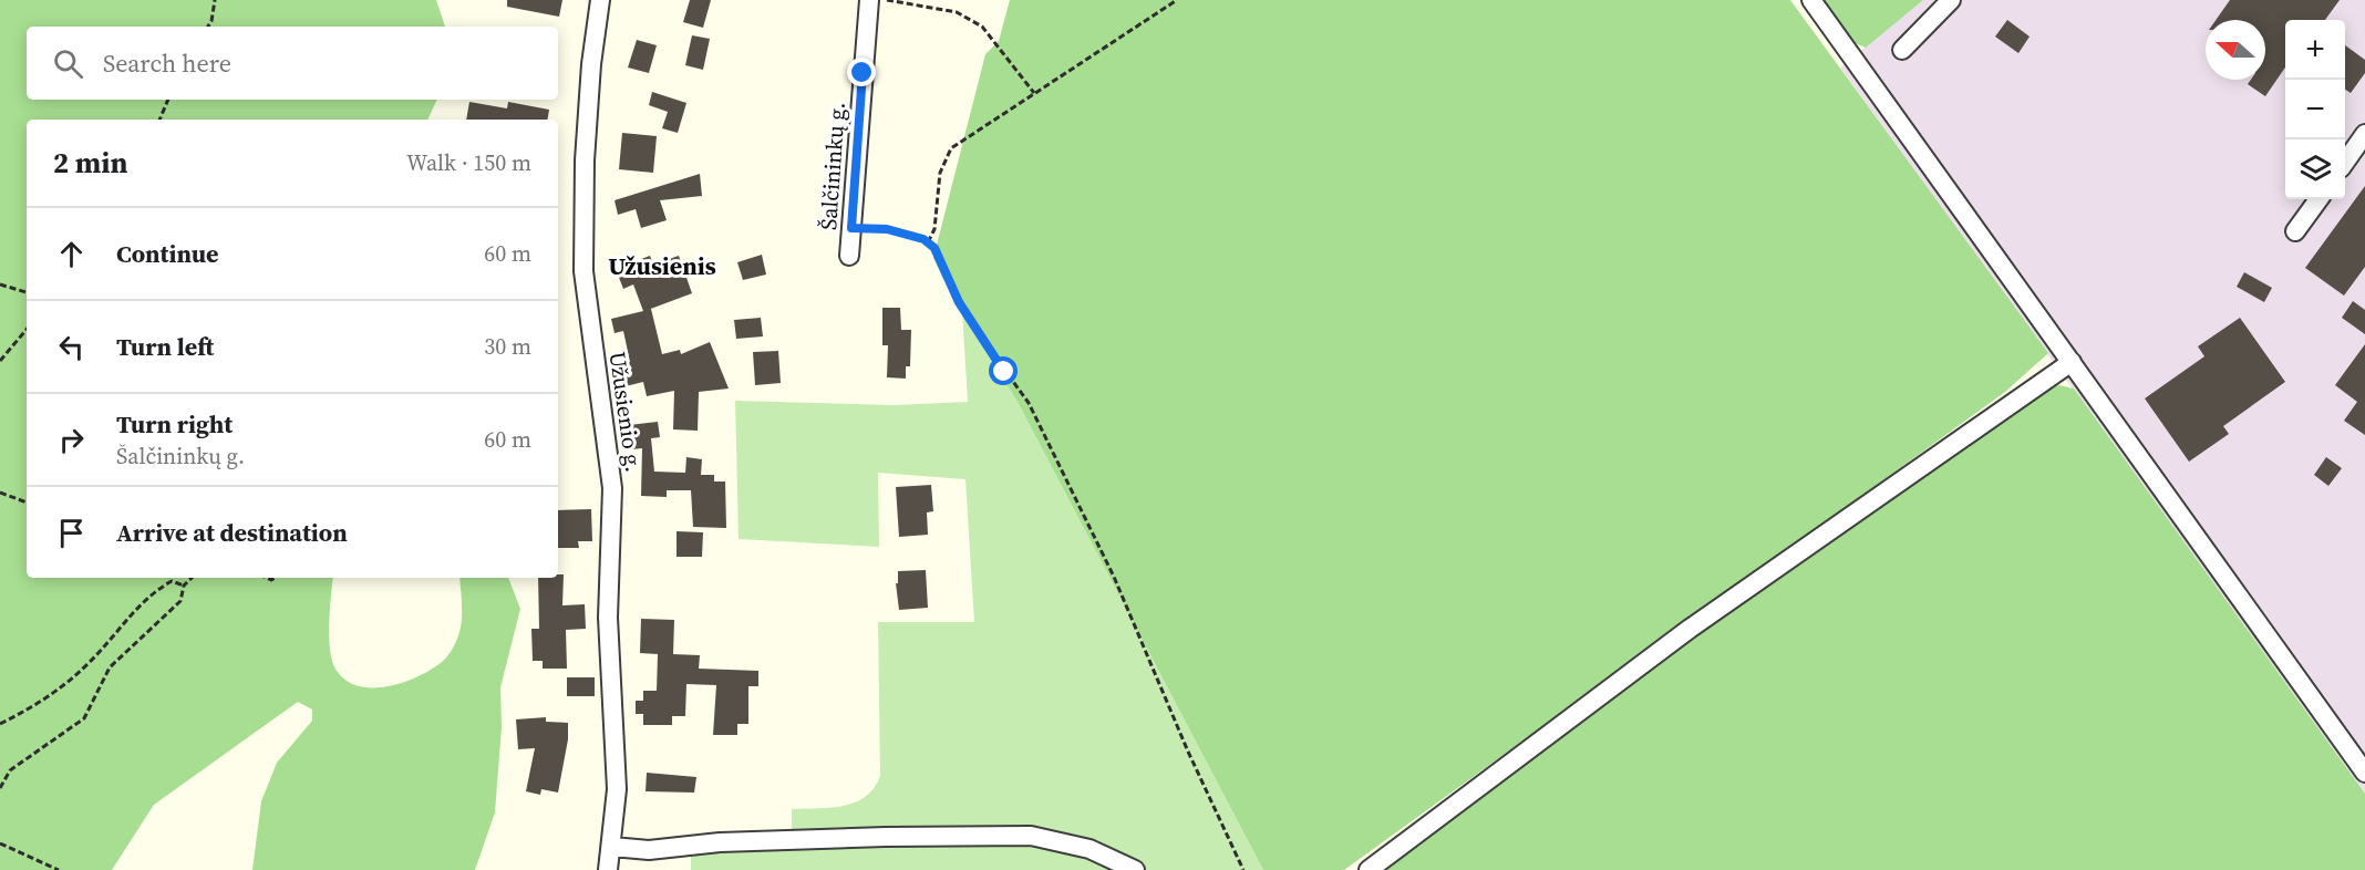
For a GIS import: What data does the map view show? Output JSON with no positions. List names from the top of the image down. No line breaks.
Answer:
{"streets":{"street":["Šalčininkų g.","Užusienio g."]},"districts":["Užusienis"],"north":"left","page":{"map_buttons":["+","−"],"search":"Search here","heading":["2 min","Walk · 150 m"],"list":[["Continue","60 m"],["Turn left","30 m"],["Turn right","Šalčininkų g.","60 m"],"Arrive at destination"]}}
